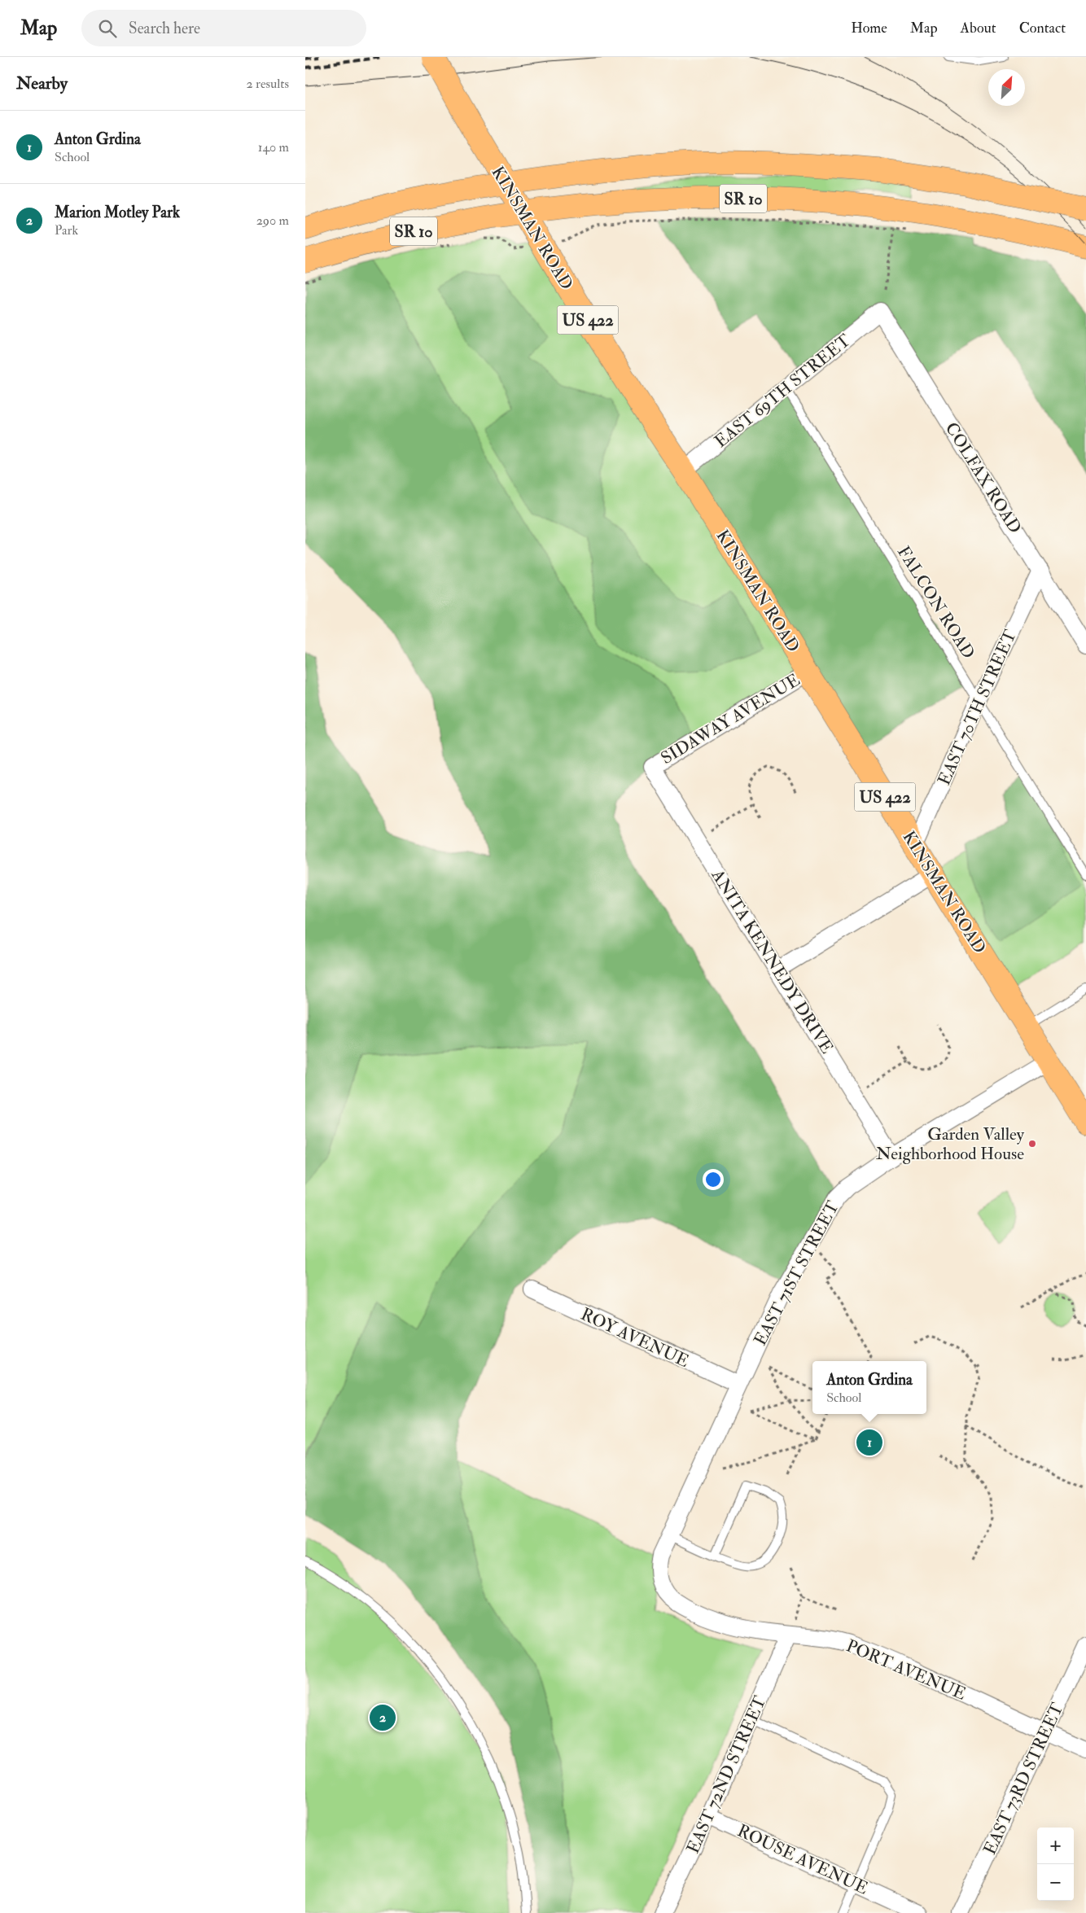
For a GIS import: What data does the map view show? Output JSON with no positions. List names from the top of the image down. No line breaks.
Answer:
{"streets":{"main road":["SR 10","KINSMAN ROAD","US 422"],"street":["EAST 69TH STREET","COLFAX ROAD","EAST 70TH STREET","SIDAWAY AVENUE","ANITA KENNEDY DRIVE","EAST 71ST STREET","ROY AVENUE","PORT AVENUE","EAST 72ND STREET","EAST 73RD STREET","ROUSE AVENUE"],"lane":["FALCON ROAD"]},"crossings":[["SR 10","KINSMAN ROAD"],["KINSMAN ROAD","EAST 69TH STREET"],["KINSMAN ROAD","EAST 70TH STREET"],["KINSMAN ROAD","SIDAWAY AVENUE"],["KINSMAN ROAD","EAST 71ST STREET"],["EAST 69TH STREET","COLFAX ROAD"],["EAST 69TH STREET","FALCON ROAD"],["COLFAX ROAD","EAST 70TH STREET"],["FALCON ROAD","EAST 70TH STREET"],["SIDAWAY AVENUE","ANITA KENNEDY DRIVE"],["ANITA KENNEDY DRIVE","EAST 71ST STREET"],["EAST 71ST STREET","ROY AVENUE"],["EAST 71ST STREET","PORT AVENUE"],["PORT AVENUE","EAST 72ND STREET"],["PORT AVENUE","EAST 73RD STREET"],["EAST 72ND STREET","ROUSE AVENUE"]],"places":["Garden Valley Neighborhood House"],"north":"top right","page":{"header":"Map","search":"Search here","nav":["Home","Map","About","Contact"],"heading":["Nearby","2 results"],"list":[{"mark":"1","name":"Anton Grdina","note":"School","value":"140 m"},{"mark":"2","name":"Marion Motley Park","note":"Park","value":"290 m"}],"popup":["Anton Grdina","School"],"pins":["1","2"],"map_buttons":["+","−"]}}
